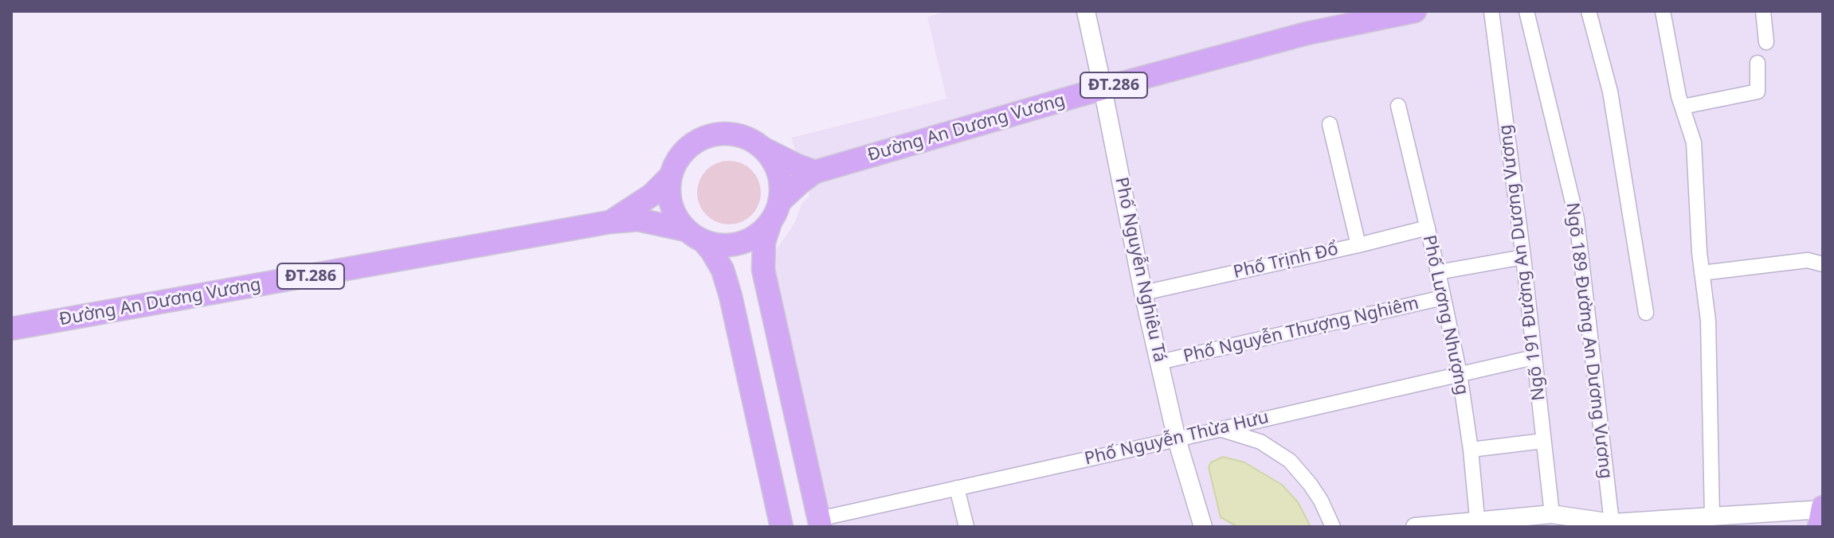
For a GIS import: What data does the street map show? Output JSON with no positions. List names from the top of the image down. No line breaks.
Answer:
{"streets":{"main road":["ĐT.286","Đường An Dương Vương"],"street":["Phố Trịnh Đổ","Ngõ 191 Đường An Dương Vương","Phố Nguyễn Nghiêu Tá","Phố Lương Nhượng","Phố Nguyễn Thượng Nghiêm","Ngõ 189 Đường An Dương Vương","Phố Nguyễn Thừa Hưu"]},"crossings":[["ĐT.286","Đường An Dương Vương"],["Đường An Dương Vương","Phố Nguyễn Nghiêu Tá"],["Phố Trịnh Đổ","Phố Nguyễn Nghiêu Tá"],["Phố Trịnh Đổ","Phố Lương Nhượng"],["Ngõ 191 Đường An Dương Vương","Phố Nguyễn Thừa Hưu"],["Phố Nguyễn Nghiêu Tá","Phố Nguyễn Thượng Nghiêm"],["Phố Nguyễn Nghiêu Tá","Phố Nguyễn Thừa Hưu"],["Phố Lương Nhượng","Phố Nguyễn Thượng Nghiêm"],["Phố Lương Nhượng","Phố Nguyễn Thừa Hưu"]]}
